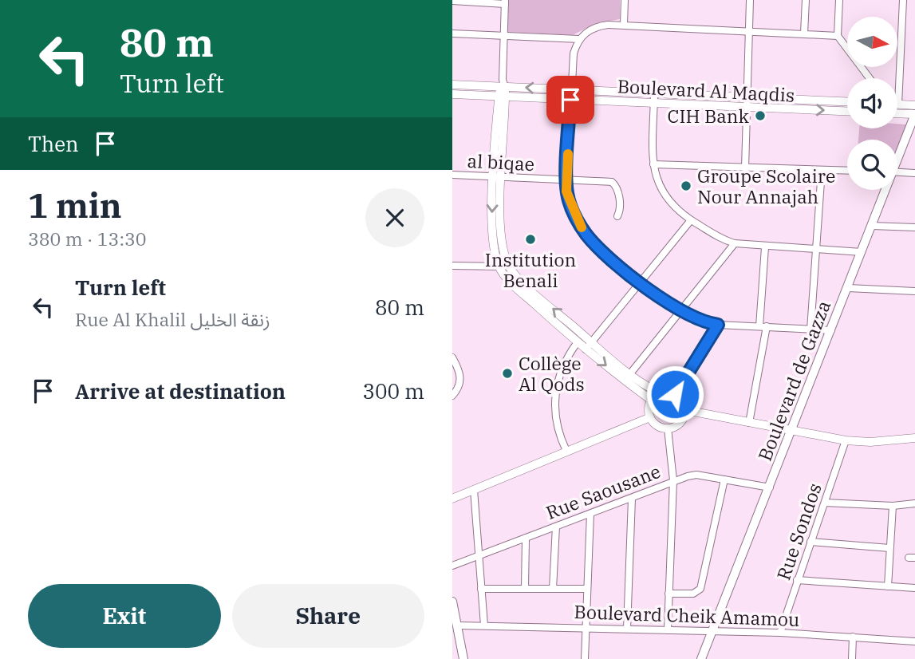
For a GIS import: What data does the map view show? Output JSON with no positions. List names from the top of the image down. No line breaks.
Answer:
{"streets":{"main road":["Boulevard de Gazza"],"street":["Boulevard Al Maqdis","al biqae","Rue Saousane","Rue Sondos","Boulevard Cheik Amamou"]},"crossings":[["Boulevard de Gazza","Rue Saousane"],["Boulevard de Gazza","Boulevard Cheik Amamou"],["Rue Sondos","Boulevard Cheik Amamou"]],"places":["CIH Bank","Groupe Scolaire Nour Annajah","Institution Benali","Collège Al Qods"],"north":"right","page":{"turn":["80 m","Turn left"],"then":"Then","heading":["1 min","380 m · 13:30"],"list":[{"name":"Turn left","note":"Rue Al Khalil زنقة الخليل","value":"80 m"},{"name":"Arrive at destination","value":"300 m"}],"buttons":["Exit","Share"]}}
